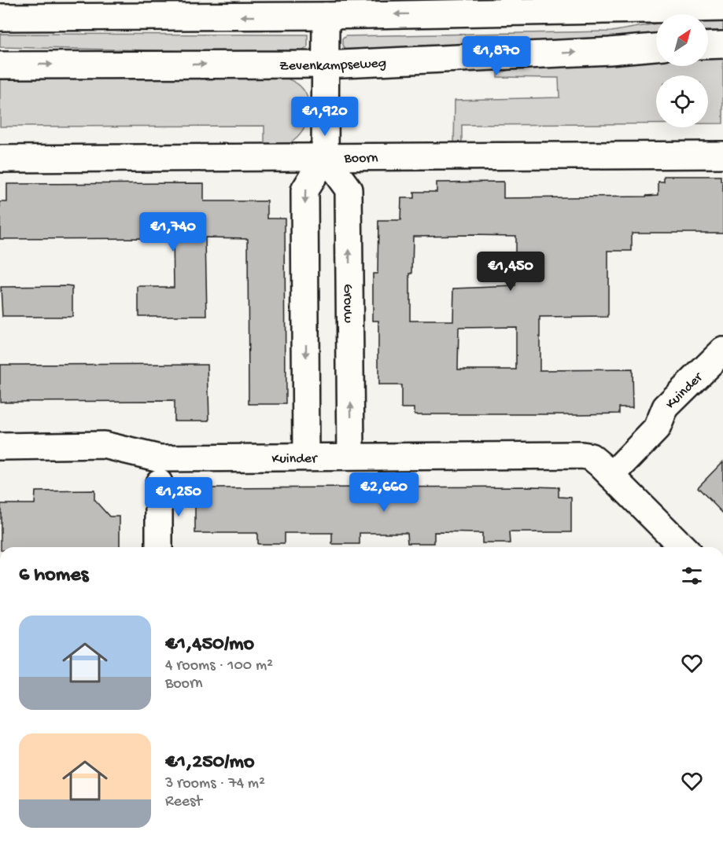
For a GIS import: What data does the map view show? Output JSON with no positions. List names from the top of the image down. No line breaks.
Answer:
{"streets":{"street":["Zevenkampseweg","Boorn","Grouw","Kuinder"]},"crossings":[["Boorn","Grouw"],["Grouw","Kuinder"]],"north":"top right","page":{"price":["€1,870","€1,920","€1,740","€1,450","€2,660","€1,250"],"heading":"6 homes","list":[{"name":"€1,450/mo","note":"4 rooms · 100 m² · Boorn"},{"name":"€1,250/mo","note":"3 rooms · 74 m² · Reest"}]}}
